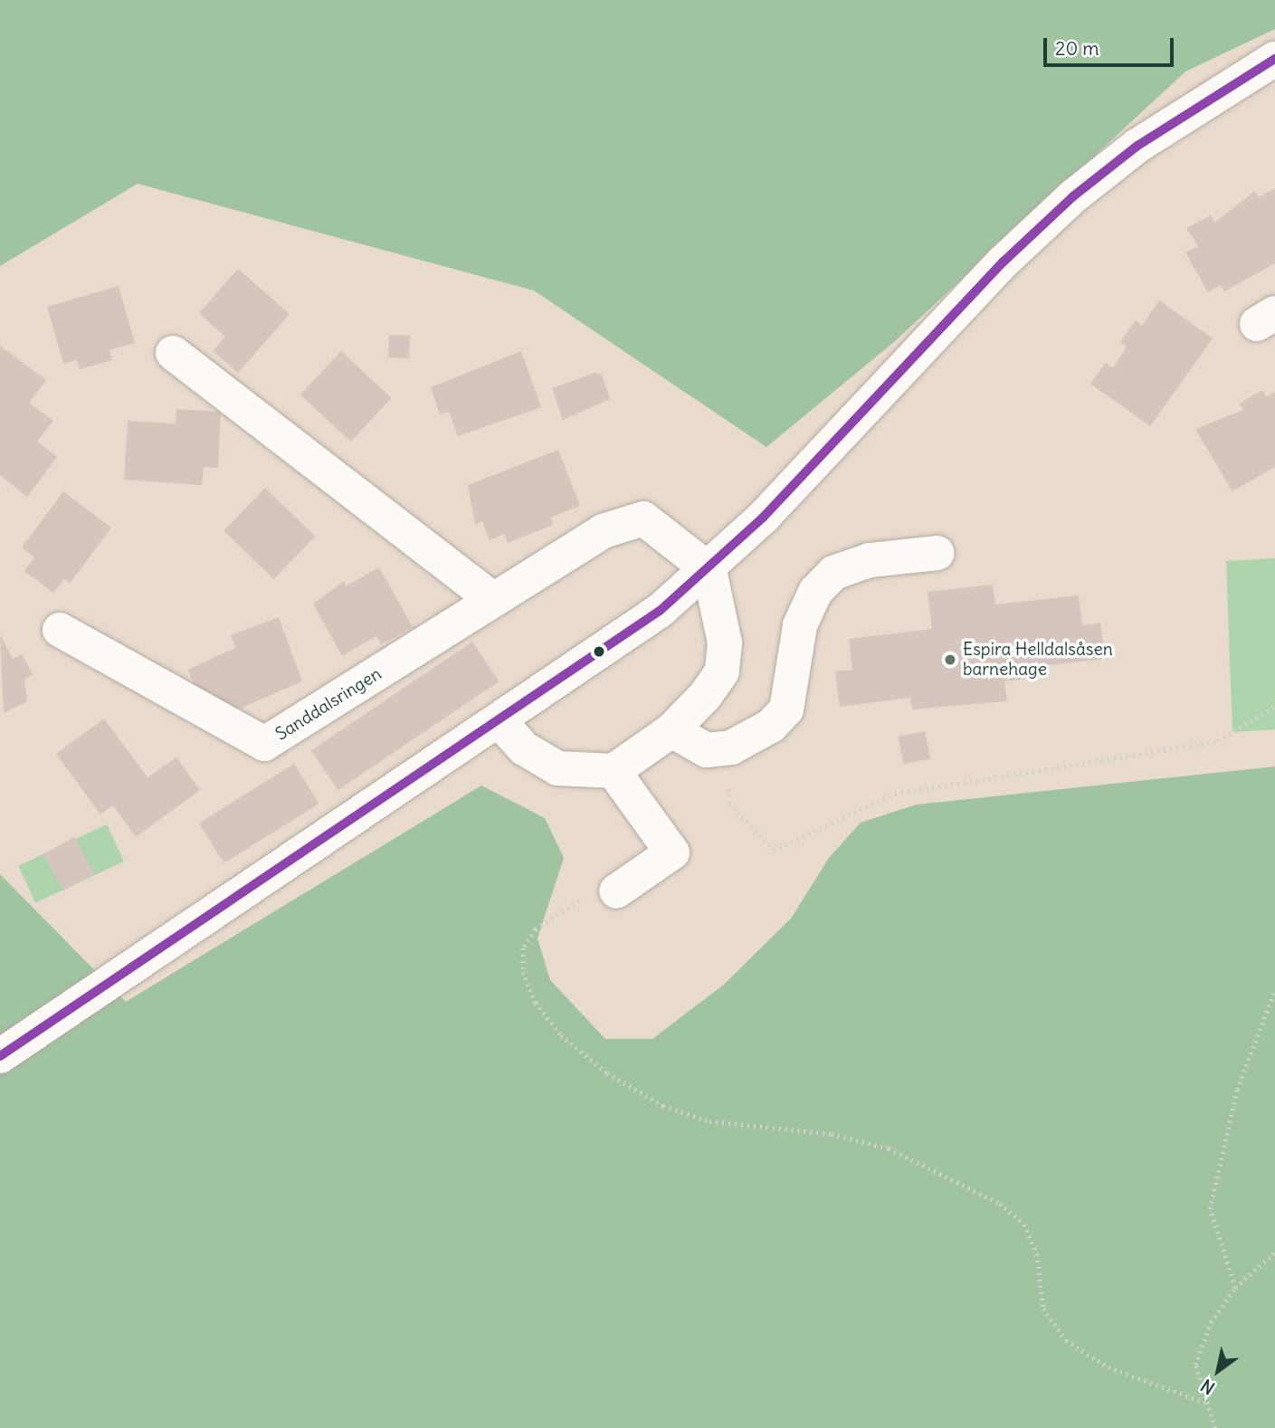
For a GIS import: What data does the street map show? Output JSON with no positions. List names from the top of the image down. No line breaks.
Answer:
{"streets":{"main road":["Sanddalsringen"]},"places":["Espira Helldalsåsen barnehage"],"scale_bar":"20 m","north":"bottom left"}
